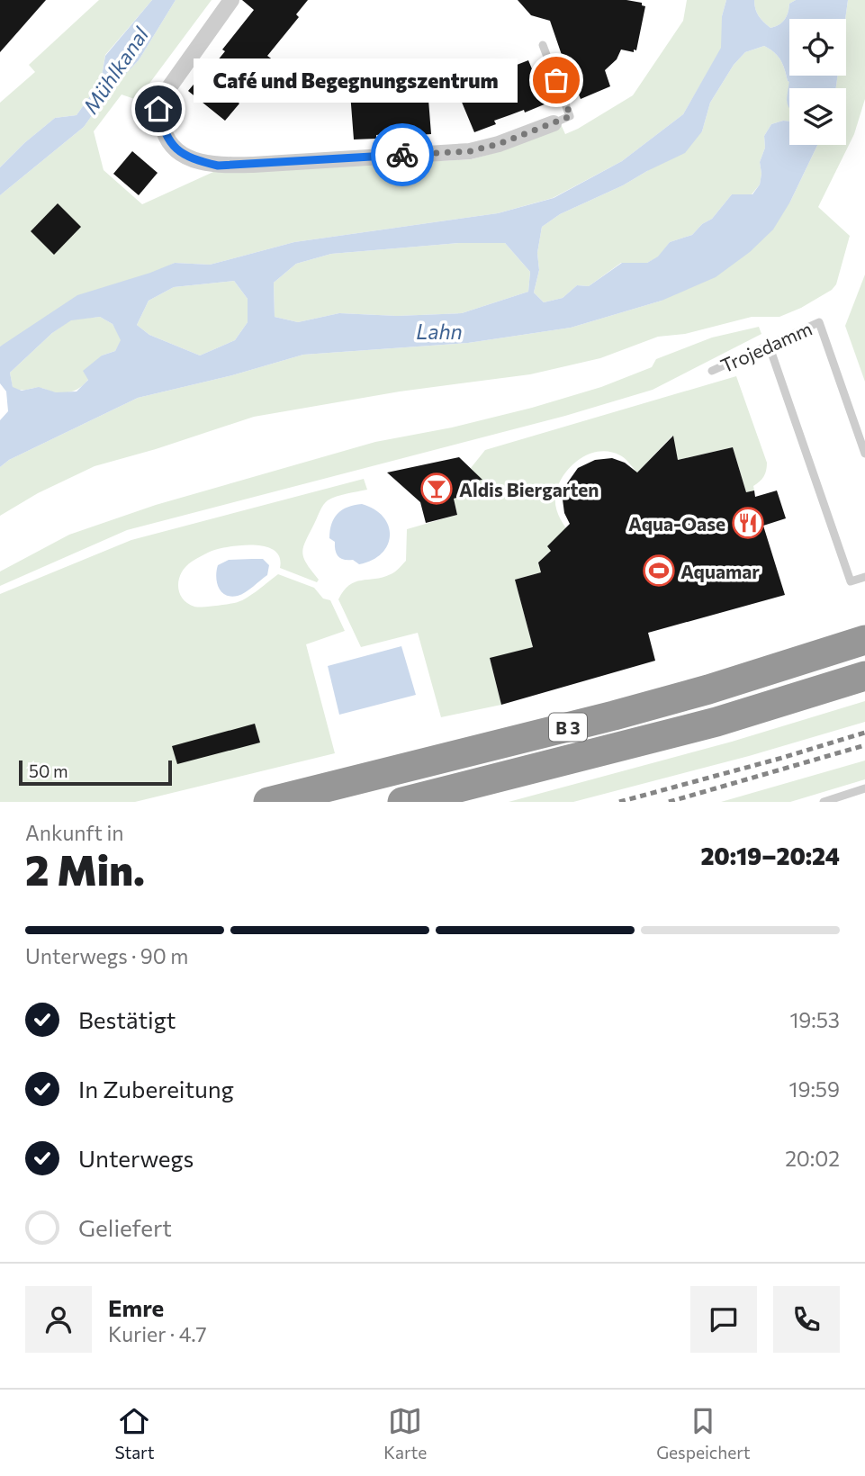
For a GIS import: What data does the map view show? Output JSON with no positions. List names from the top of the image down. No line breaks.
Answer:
{"streets":{"highway":["B 3"],"lane":["Trojedamm"]},"water":["Mühlkanal","Lahn"],"places":{"other":["Café und Begegnungszentrum"],"bar":["Aldis Biergarten"],"restaurant":["Aqua-Oase"],"sports":["Aquamar"]},"scale_bar":"50 m","page":{"bubble":"Café und Begegnungszentrum","scale":"50 m","heading":["2 Min.","Ankunft in","20:19–20:24"],"panel":["Emre","Kurier · 4.7"],"bar":"Unterwegs · 90 m","list":[["Bestätigt","19:53"],["In Zubereitung","19:59"],["Unterwegs","20:02"],"Geliefert"],"tabs":["Start","Karte","Gespeichert"]}}
